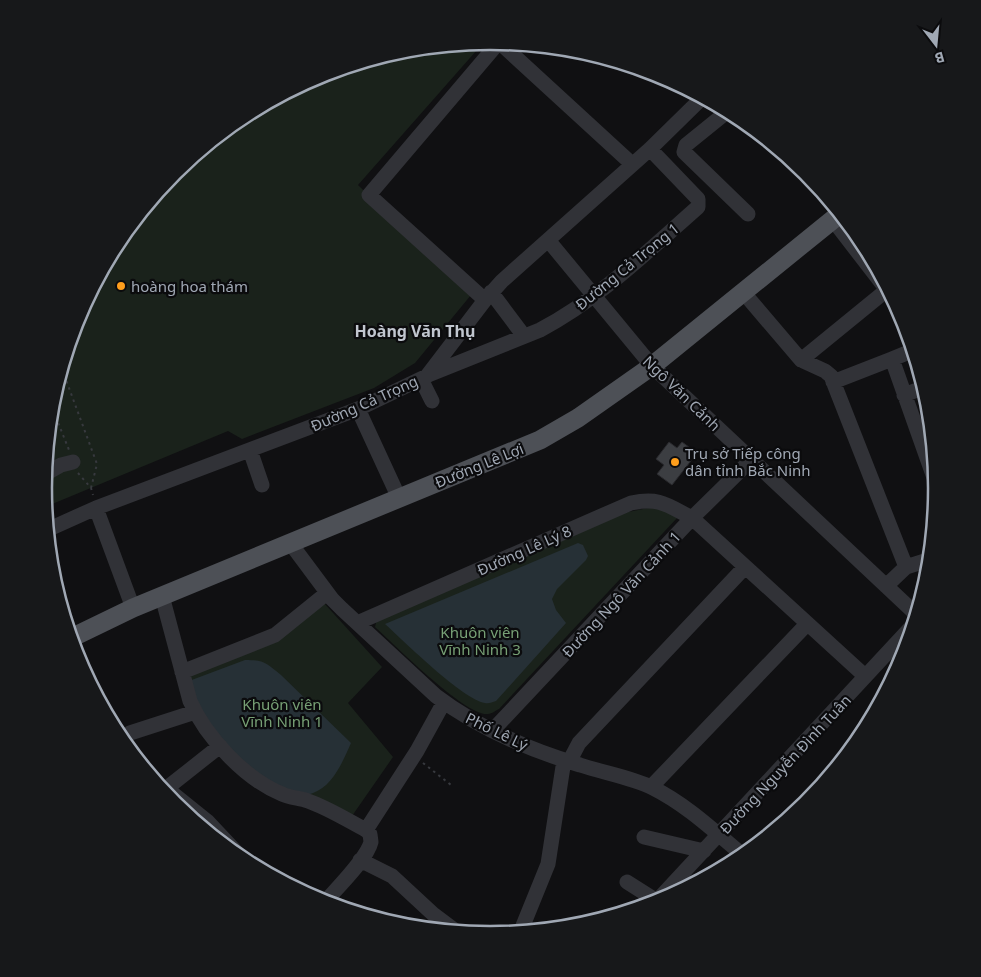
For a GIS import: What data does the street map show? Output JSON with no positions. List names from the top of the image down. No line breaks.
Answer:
{"streets":{"main road":["Đường Lê Lợi"],"street":["Đường Cả Trọng 1","Ngô Văn Cảnh","Đường Cả Trọng","Đường Lê Lý 8","Đường Ngô Văn Cảnh 1","Phố Lê Lý","Đường Nguyễn Đình Tuân"]},"crossings":[["Đường Cả Trọng 1","Ngô Văn Cảnh"],["Đường Cả Trọng 1","Đường Cả Trọng"],["Ngô Văn Cảnh","Đường Cả Trọng"],["Ngô Văn Cảnh","Đường Lê Lợi"],["Ngô Văn Cảnh","Đường Ngô Văn Cảnh 1"],["Đường Lê Lợi","Phố Lê Lý"],["Đường Lê Lý 8","Đường Ngô Văn Cảnh 1"],["Đường Lê Lý 8","Phố Lê Lý"],["Đường Lê Lý 8","Đường Nguyễn Đình Tuân"],["Đường Ngô Văn Cảnh 1","Phố Lê Lý"],["Phố Lê Lý","Đường Nguyễn Đình Tuân"]],"districts":["Hoàng Văn Thụ"],"parks":["Khuôn viên Vĩnh Ninh 3","Khuôn viên Vĩnh Ninh 1"],"places":["hoàng hoa thám","Trụ sở Tiếp công dân tỉnh Bắc Ninh"],"north":"bottom"}
